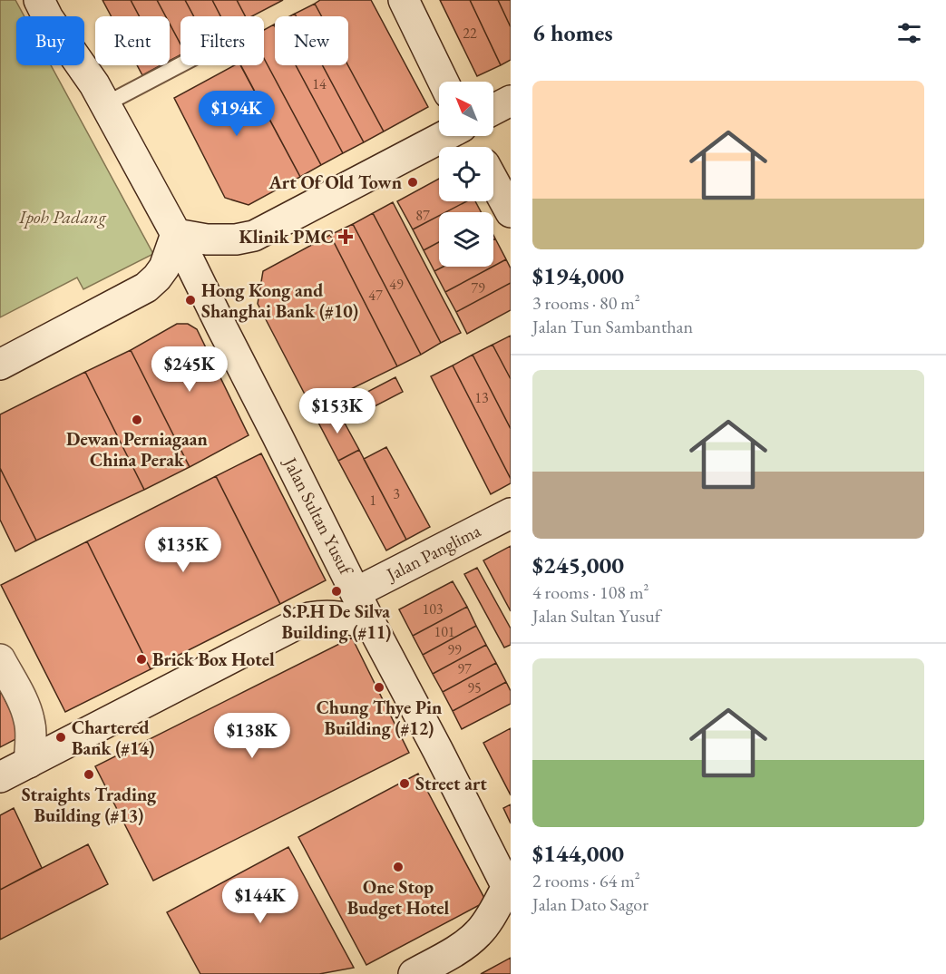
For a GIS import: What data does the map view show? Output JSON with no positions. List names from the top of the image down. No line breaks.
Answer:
{"streets":{"street":["Jalan Sultan Yusuf","Jalan Panglima"]},"crossings":[["Jalan Sultan Yusuf","Jalan Panglima"]],"parks":["Ipoh Padang"],"places":{"other":["Art Of Old Town","Hong Kong and Shanghai Bank (#10)","Dewan Perniagaan China Perak","S.P.H De Silva Building (#11)","Brick Box Hotel","Chung Thye Pin Building (#12)","Chartered Bank (#14)","Straights Trading Building (#13)","Street art","One Stop Budget Hotel"],"health":["Klinik PMC"]},"house_numbers":["22","14","87","49","79","47","13","3","1","103","101","99","97","95"],"north":"top left","page":{"heading":"6 homes","chip":["Buy","Rent","Filters","New"],"list":[{"name":"$194,000","note":"3 rooms · 80 m² · Jalan Tun Sambanthan"},{"name":"$245,000","note":"4 rooms · 108 m² · Jalan Sultan Yusuf"},{"name":"$144,000","note":"2 rooms · 64 m² · Jalan Dato Sagor"}],"price":["$194K","$245K","$153K","$135K","$138K","$144K"]}}
